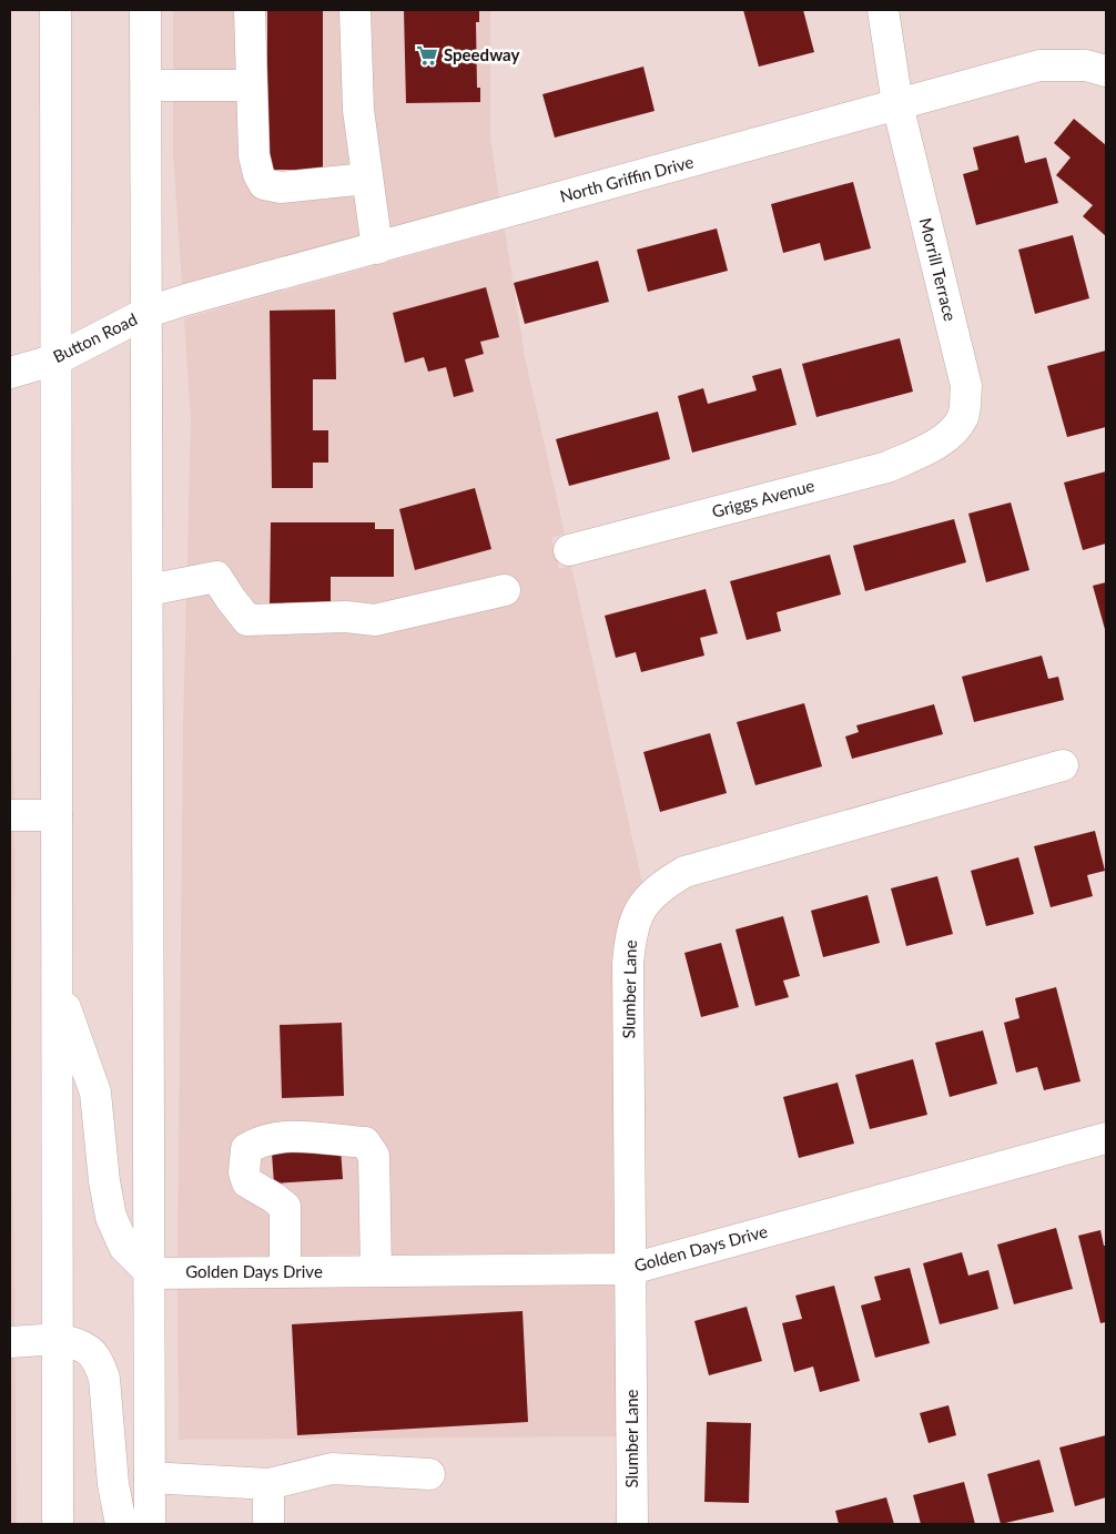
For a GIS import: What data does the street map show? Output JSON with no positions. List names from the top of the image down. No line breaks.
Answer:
{"streets":{"street":["North Griffin Drive","Morrill Terrace","Button Road","Griggs Avenue","Slumber Lane","Golden Days Drive"]},"crossings":[["North Griffin Drive","Morrill Terrace"],["North Griffin Drive","Button Road"],["Morrill Terrace","Griggs Avenue"],["Slumber Lane","Golden Days Drive"]],"places":{"supermarket":["Speedway"]}}
